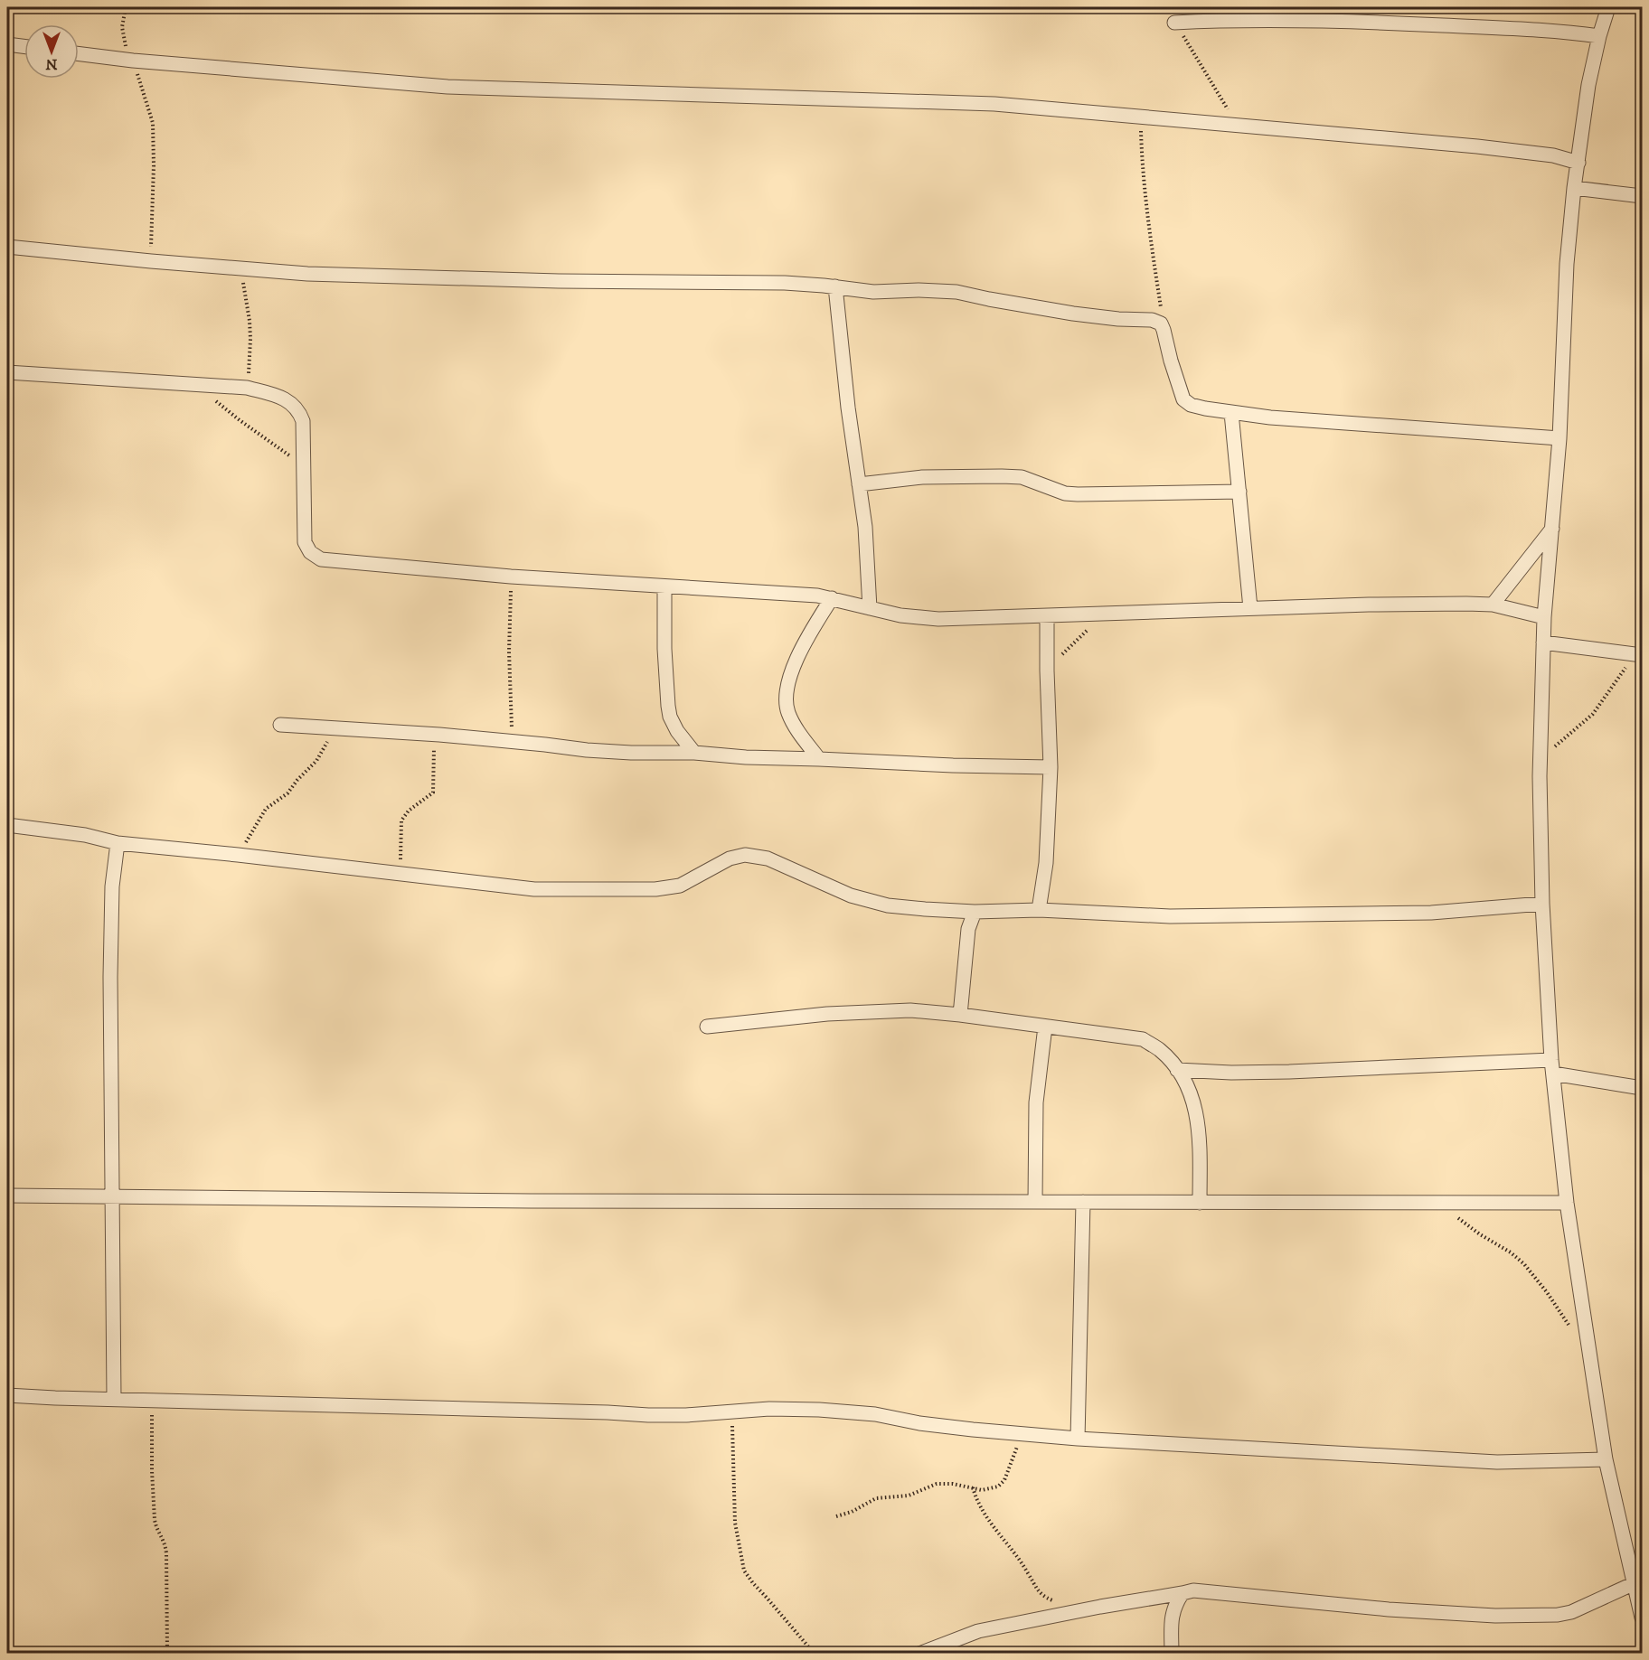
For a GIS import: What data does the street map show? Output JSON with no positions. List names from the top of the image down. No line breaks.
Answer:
{"north":"bottom"}
